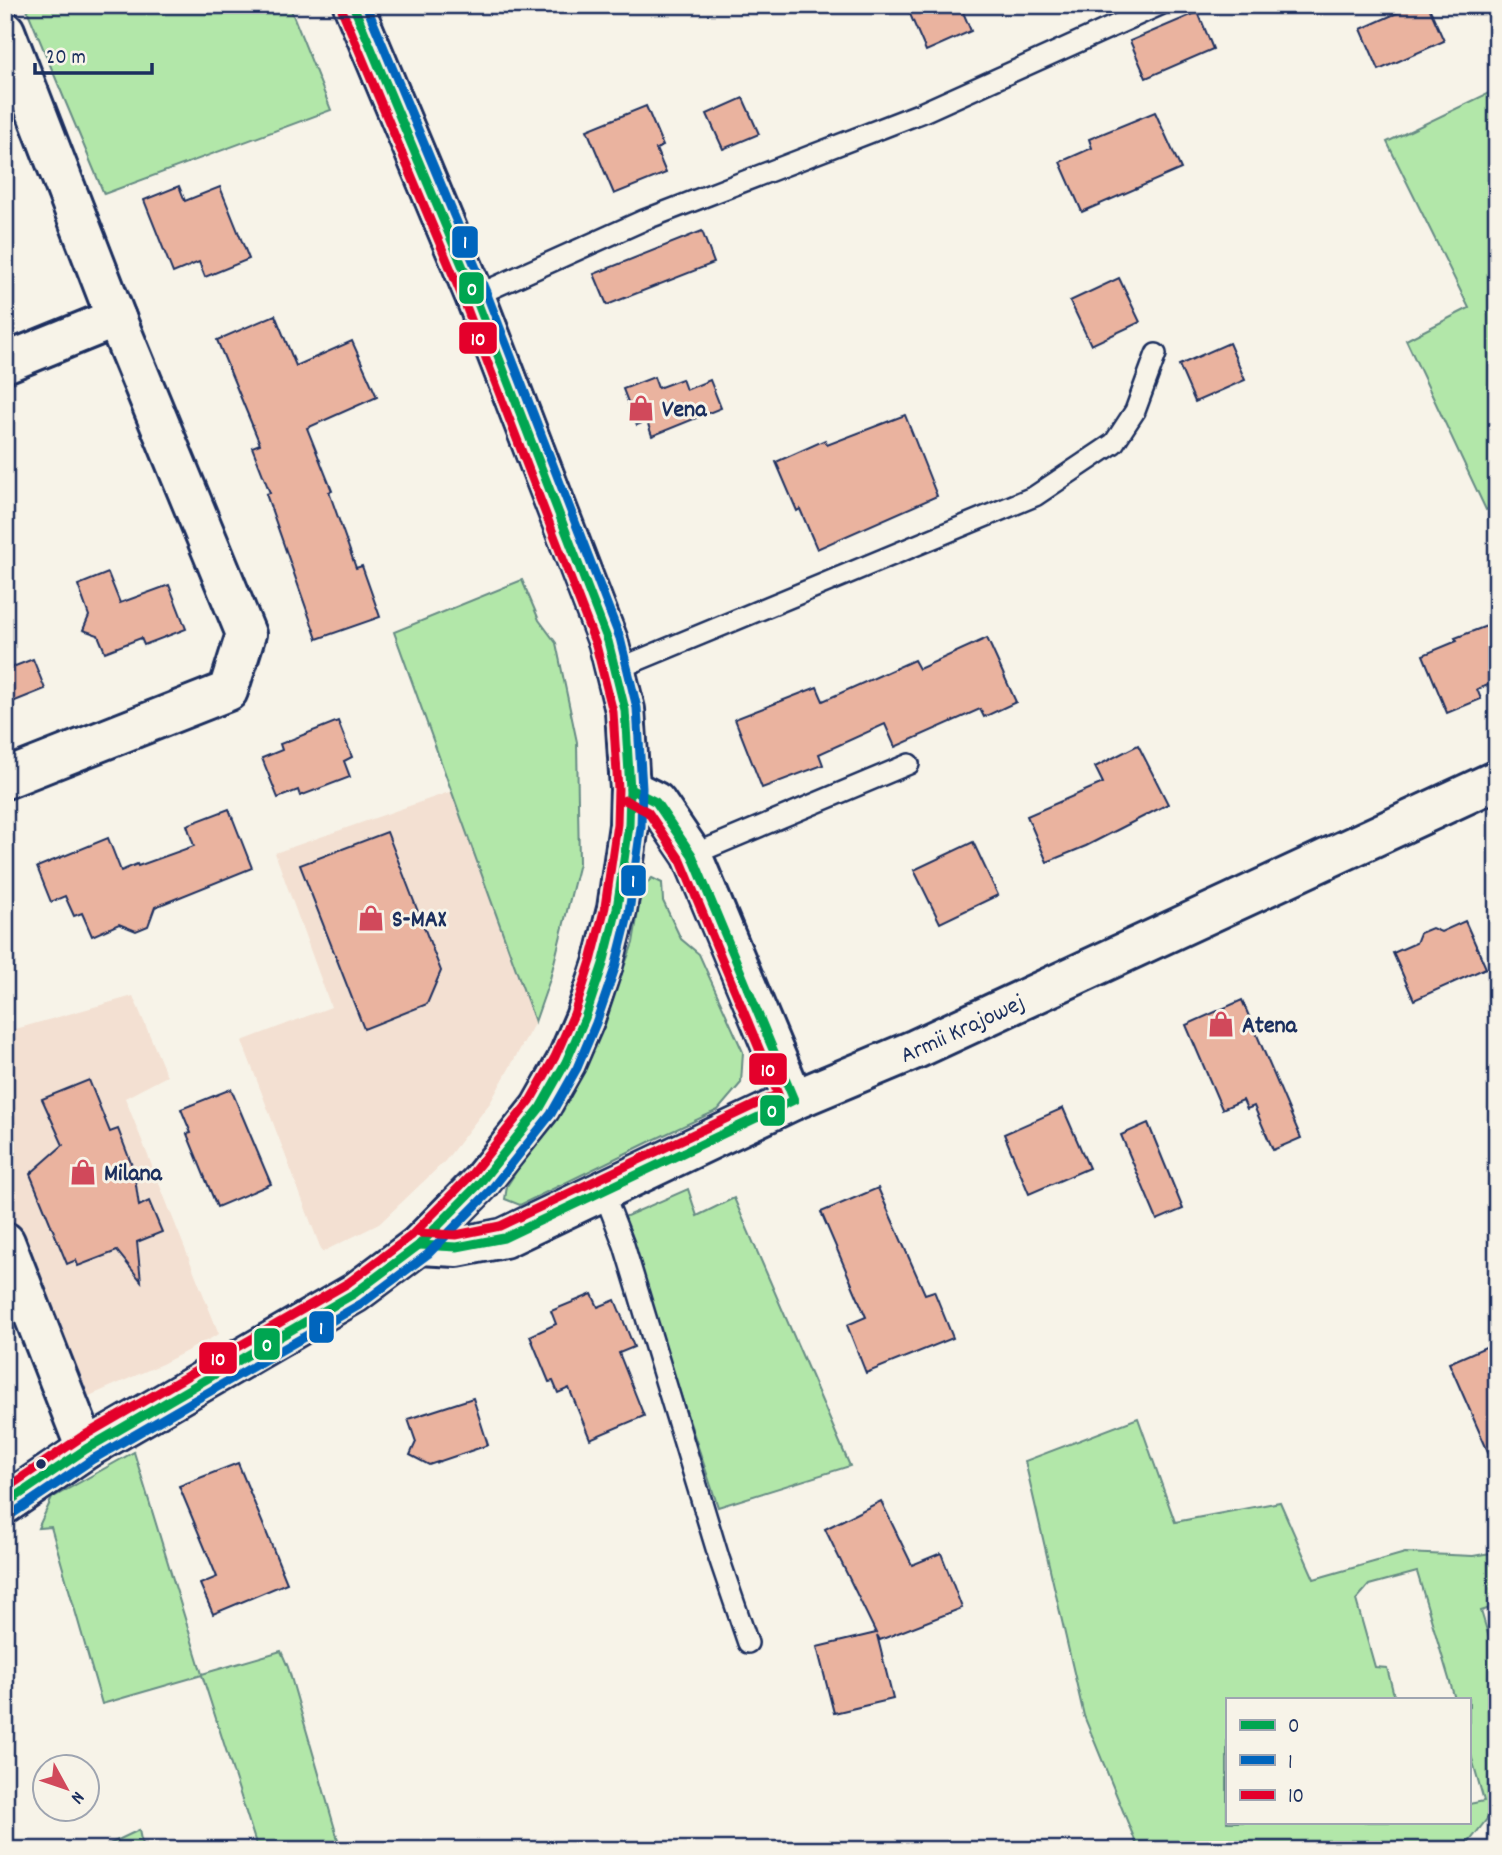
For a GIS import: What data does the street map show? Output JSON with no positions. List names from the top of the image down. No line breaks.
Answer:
{"streets":{"street":["Armii Krajowej"]},"places":{"shop":["Vena","S-MAX","Atena","Milana"]},"lines":["transit line 0","transit line 1","transit line 10"],"legend":["0","1","10"],"scale_bar":"20 m","north":"bottom right"}
